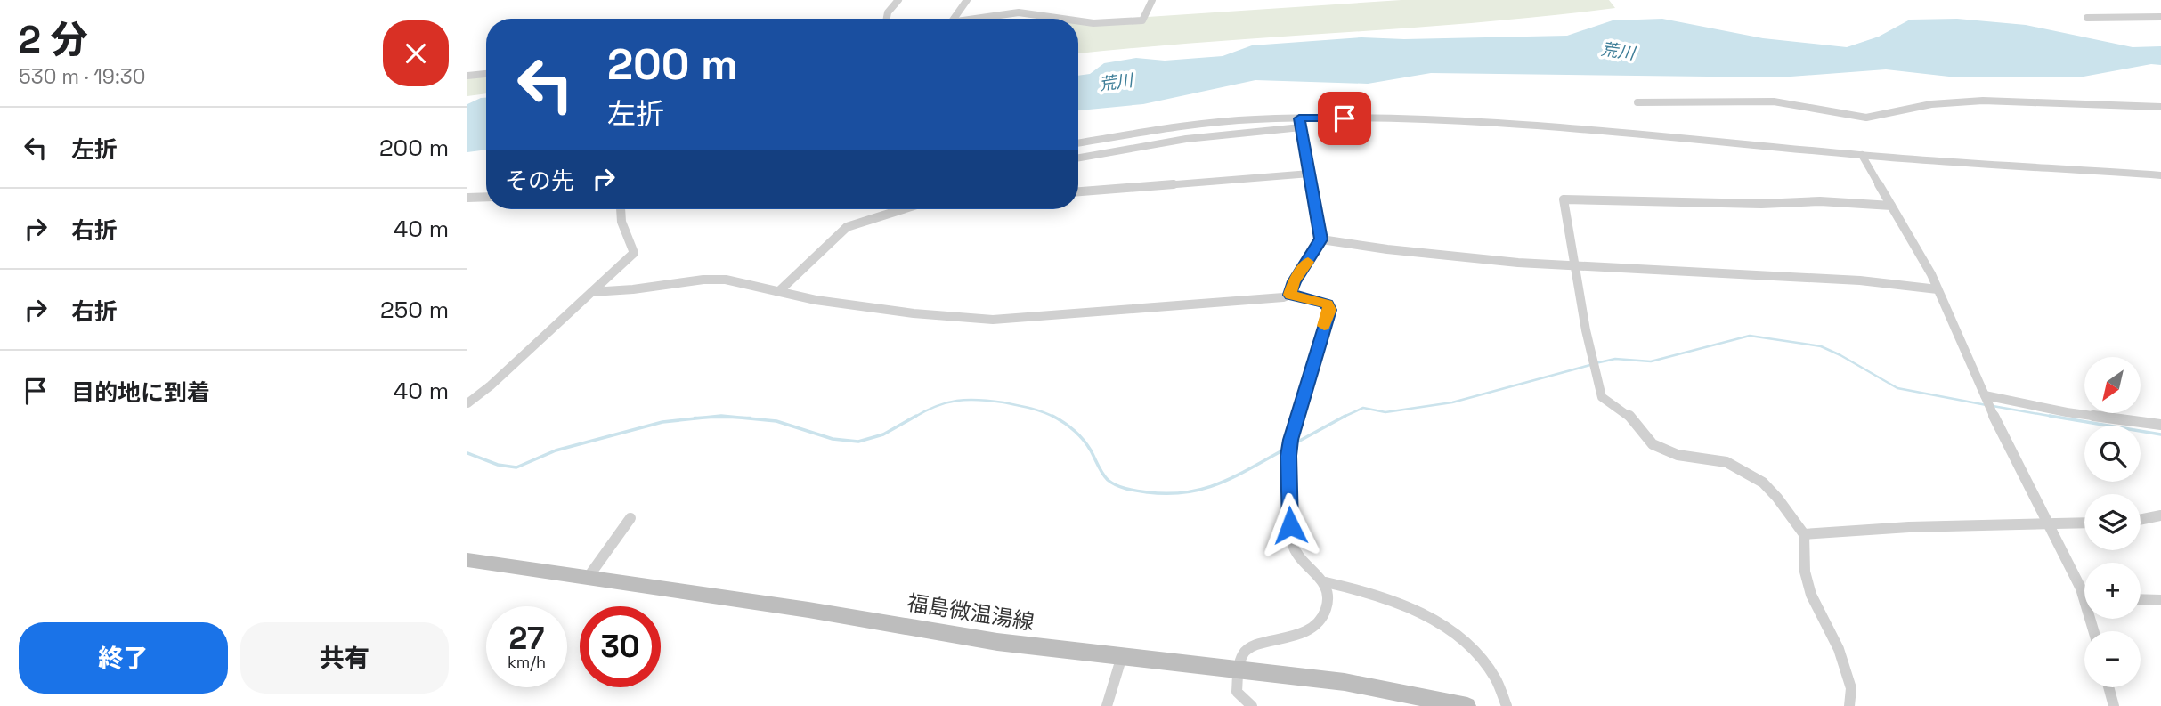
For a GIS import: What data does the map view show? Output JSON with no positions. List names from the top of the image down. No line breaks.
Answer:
{"streets":{"main road":["福島微温湯線"]},"water":["荒川"],"north":"bottom left","page":{"heading":["2 分","530 m · 19:30"],"turn":["200 m","左折"],"list":[{"name":"左折","value":"200 m"},{"name":"右折","value":"40 m"},{"name":"右折","value":"250 m"},{"name":"目的地に到着","value":"40 m"}],"then":"その先","map_buttons":["+","−"],"speed":"27 km/h","limit":"30","buttons":["終了","共有"]}}
